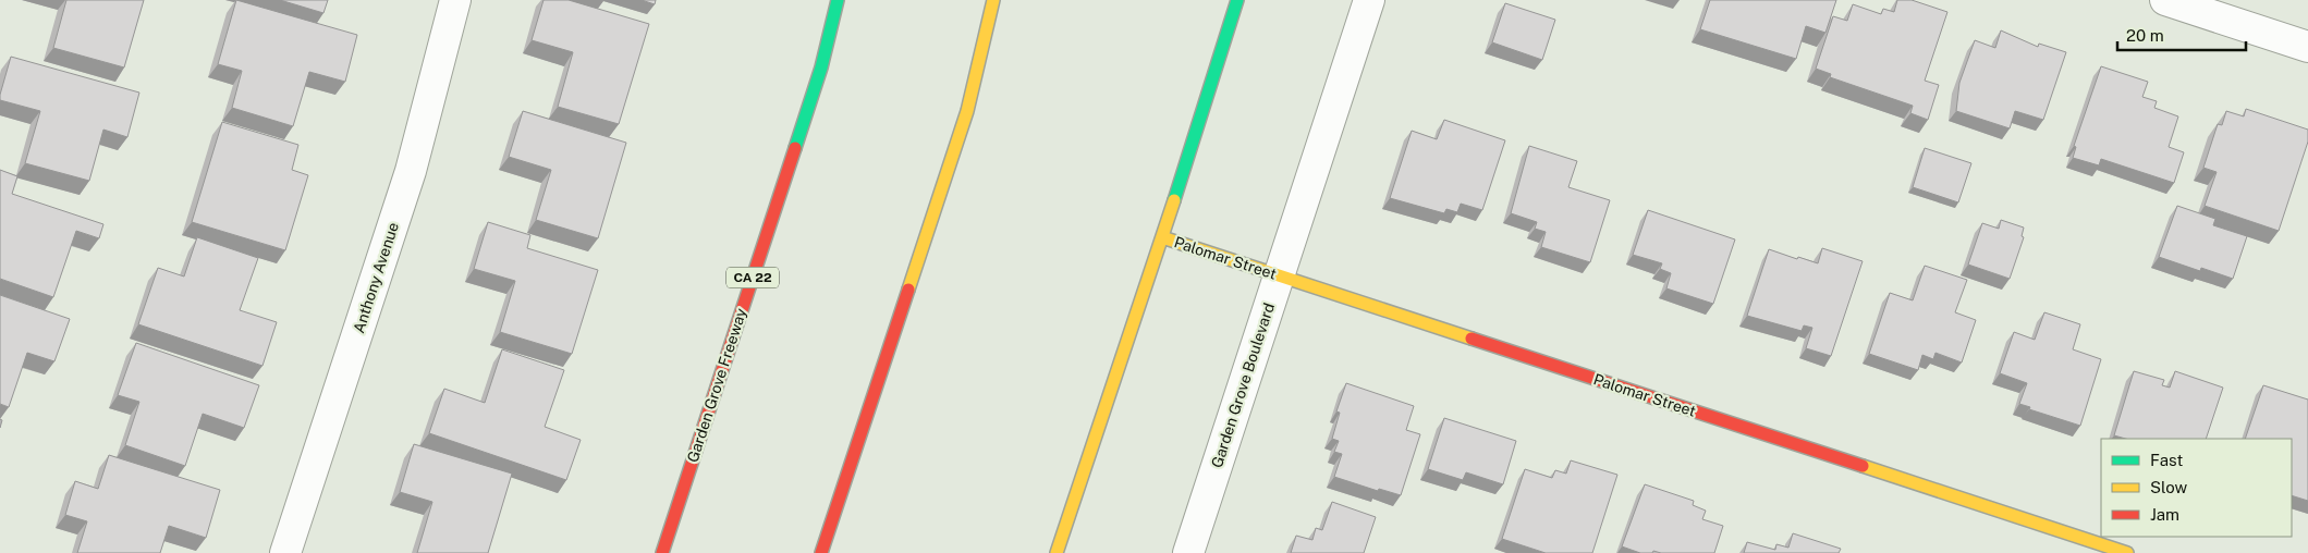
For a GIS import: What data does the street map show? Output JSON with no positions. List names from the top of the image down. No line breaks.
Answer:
{"streets":{"main road":["Palomar Street","CA 22","Garden Grove Freeway"],"street":["Anthony Avenue","Garden Grove Boulevard"]},"crossings":[["Palomar Street","Garden Grove Boulevard"]],"legend":["Fast","Slow","Jam"],"scale_bar":"20 m"}
